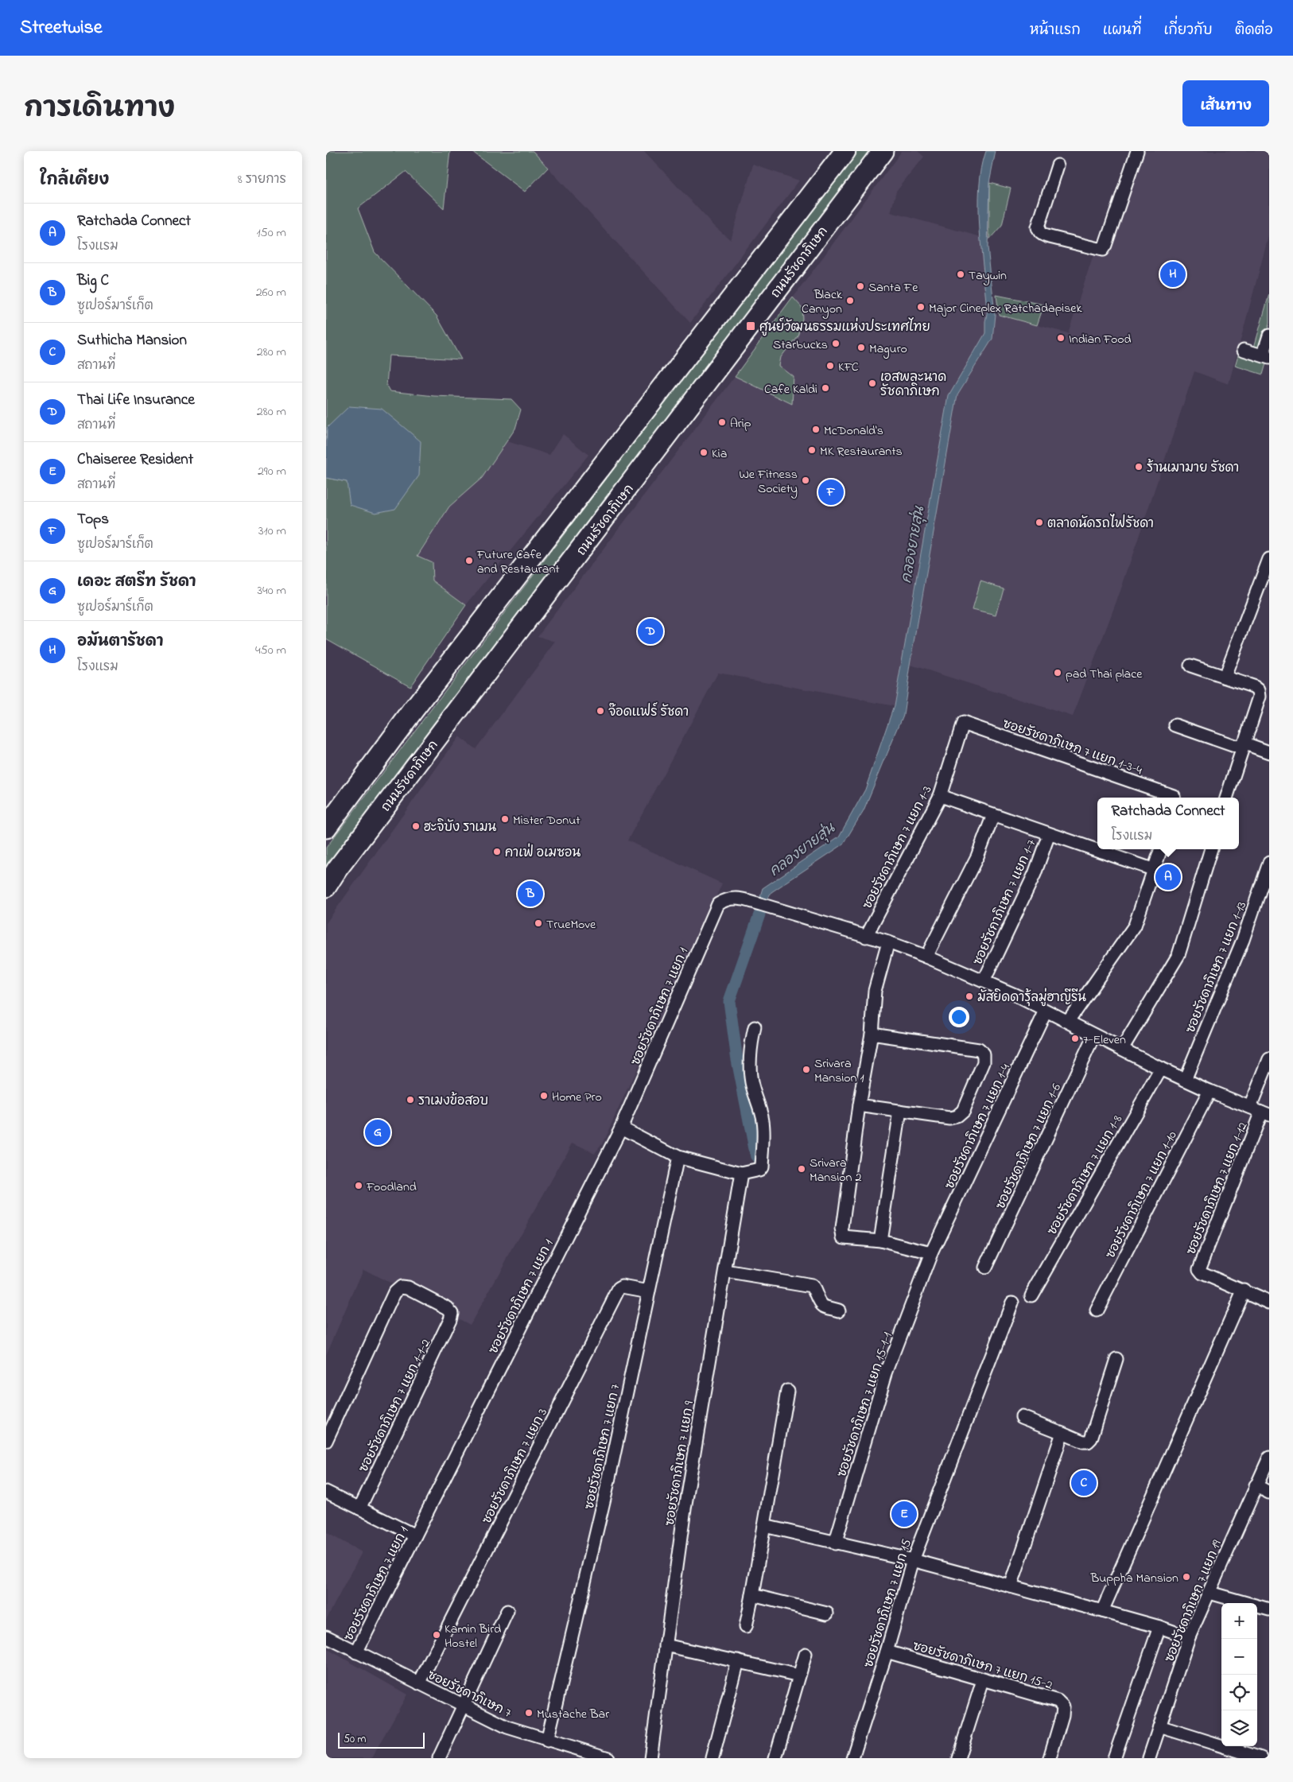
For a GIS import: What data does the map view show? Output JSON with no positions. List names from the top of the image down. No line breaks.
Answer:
{"streets":{"main road":["ถนนรัชดาภิเษก"],"street":["ซอยรัชดาภิเษก 7 แยก 1-3-4","ซอยรัชดาภิเษก 7 แยก 1-3","ซอยรัชกาภิเษก 7 แยก 1-7","ซอยรัชดาภิเษก 7 แยก 1-13","ซอยรัชดาภิเษก 7 แยก 1","ซอยรัชดาภิเษก 7 แยก 1-4","ซอยรัชดาภิเษก 7 แยก 1-6","ซอยรัชดาภิเษก 7 แยก 1-8","ซอยรัชดาภิเษก 7 แยก 1-12","ซอยรัชดาภิเษก 7 แยก 1-10","ซอยรัชดาภิเษก 7 แยก 15-1-1","ซอยรัชดาภิเษก 7 แยก 1-1-2","ซอยรัชดาภิเษก 7 แยก 7","ซอยรัชดาภิเษก 7 แยก 9","ซอยรัชดาภิเษก 7 แยก 3","ซอยรัชดาภิเษก 7 แยก 19","ซอยรัชดาภิเษก 7 แยก 15","ซอยรัชดาภิเษก 7 แยก 15-2","ซอยรัชดาภิเษก 7"]},"crossings":[["ซอยรัชดาภิเษก 7 แยก 1-3-4","ซอยรัชดาภิเษก 7 แยก 1-3"],["ซอยรัชดาภิเษก 7 แยก 1-3","ซอยรัชดาภิเษก 7 แยก 1"],["ซอยรัชกาภิเษก 7 แยก 1-7","ซอยรัชดาภิเษก 7 แยก 1"],["ซอยรัชดาภิเษก 7 แยก 1-13","ซอยรัชดาภิเษก 7 แยก 1"],["ซอยรัชดาภิเษก 7 แยก 1","ซอยรัชดาภิเษก 7 แยก 1-4"],["ซอยรัชดาภิเษก 7 แยก 1","ซอยรัชดาภิเษก 7 แยก 1-6"],["ซอยรัชดาภิเษก 7 แยก 1","ซอยรัชดาภิเษก 7 แยก 1-8"],["ซอยรัชดาภิเษก 7 แยก 1","ซอยรัชดาภิเษก 7 แยก 1-12"],["ซอยรัชดาภิเษก 7 แยก 1","ซอยรัชดาภิเษก 7 แยก 1-10"],["ซอยรัชดาภิเษก 7 แยก 1","ซอยรัชดาภิเษก 7"],["ซอยรัชดาภิเษก 7 แยก 1-4","ซอยรัชดาภิเษก 7 แยก 15-1-1"],["ซอยรัชดาภิเษก 7 แยก 7","ซอยรัชดาภิเษก 7 แยก 3"],["ซอยรัชดาภิเษก 7 แยก 7","ซอยรัชดาภิเษก 7"],["ซอยรัชดาภิเษก 7 แยก 3","ซอยรัชดาภิเษก 7"],["ซอยรัชดาภิเษก 7 แยก 15","ซอยรัชดาภิเษก 7 แยก 15-2"]],"water":["คลองยายสุ่น"],"places":{"other":["Taywin","Santa Fe","Black Canyon","Major Cineplex Ratchadapisek","Indian Food","Starbucks","Maguro","KFC","เอสพละนาด รัชดาภิเษก","Cafe Kaldi","Arip","McDonald's","MK Restaurants","Kia","ร้านเมามาย รัชดา","We Fitness Society","ตลาดนัดรถไฟรัชดา","Future Cafe and Restaurant","pad Thai place","จ๊อดแฟร์ รัชดา","Mister Donut","ฮะจิบัง ราเมน","คาเฟ่ อเมซอน","TrueMove","มัสยิดดารุ้ลมู่ฮาญีรีน","7-Eleven","Srivara Mansion 1","Home Pro","ราเมงข้อสอบ","Srivara Mansion 2","Foodland","Buppha Mansion","Kamin Bird Hostel","Mustache Bar"],"transit":["ศูนย์วัฒนธรรมแห่งประเทศไทย"]},"scale_bar":"50 m","page":{"header":"Streetwise","nav":["หน้าแรก","แผนที่","เกี่ยวกับ","ติดต่อ"],"title":"การเดินทาง","buttons":"เส้นทาง","heading":["ใกล้เคียง","8 รายการ"],"list":[{"mark":"A","name":"Ratchada Connect","note":"โรงแรม","value":"150 m"},{"mark":"B","name":"Big C","note":"ซูเปอร์มาร์เก็ต","value":"260 m"},{"mark":"C","name":"Suthicha Mansion","note":"สถานที่","value":"280 m"},{"mark":"D","name":"Thai Life Insurance","note":"สถานที่","value":"280 m"},{"mark":"E","name":"Chaiseree Resident","note":"สถานที่","value":"290 m"},{"mark":"F","name":"Tops","note":"ซูเปอร์มาร์เก็ต","value":"310 m"},{"mark":"G","name":"เดอะ สตรีท รัชดา","note":"ซูเปอร์มาร์เก็ต","value":"340 m"},{"mark":"H","name":"อมันตารัชดา","note":"โรงแรม","value":"450 m"}],"pins":["H","F","D","A","B","G","C","E"],"popup":["Ratchada Connect","โรงแรม"],"map_buttons":["+","−"],"scale":"50 m"}}
